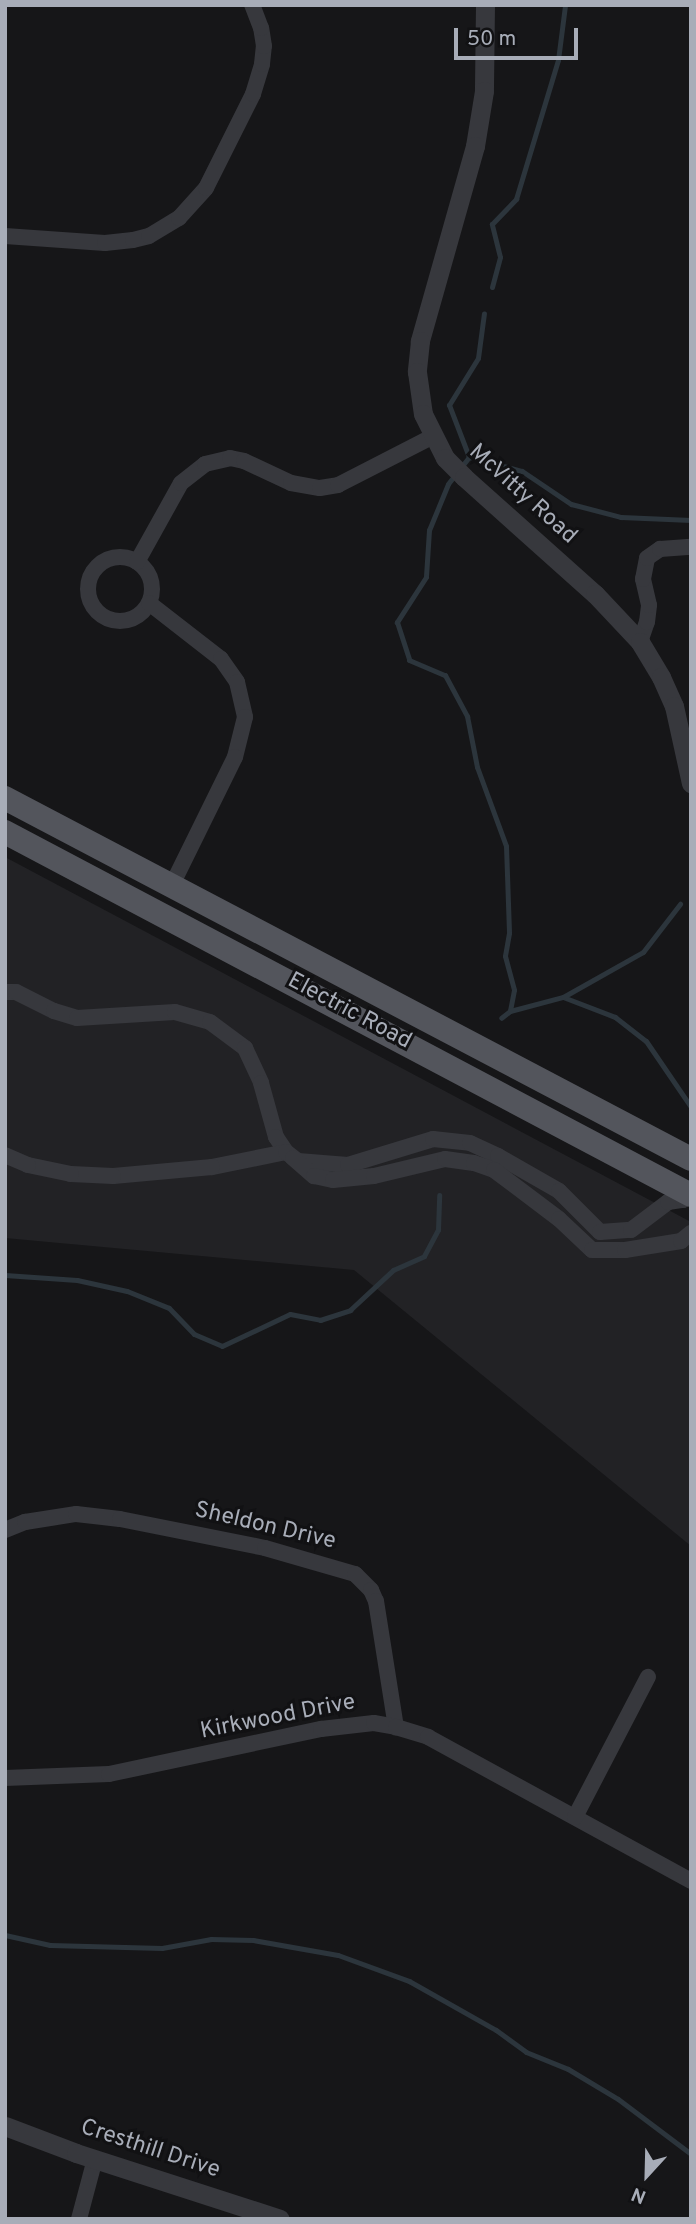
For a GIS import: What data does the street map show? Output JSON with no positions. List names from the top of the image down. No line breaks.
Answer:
{"streets":{"main road":["Electric Road"],"street":["McVitty Road","Sheldon Drive","Kirkwood Drive","Cresthill Drive"]},"crossings":[["Sheldon Drive","Kirkwood Drive"]],"scale_bar":"50 m","north":"bottom"}
